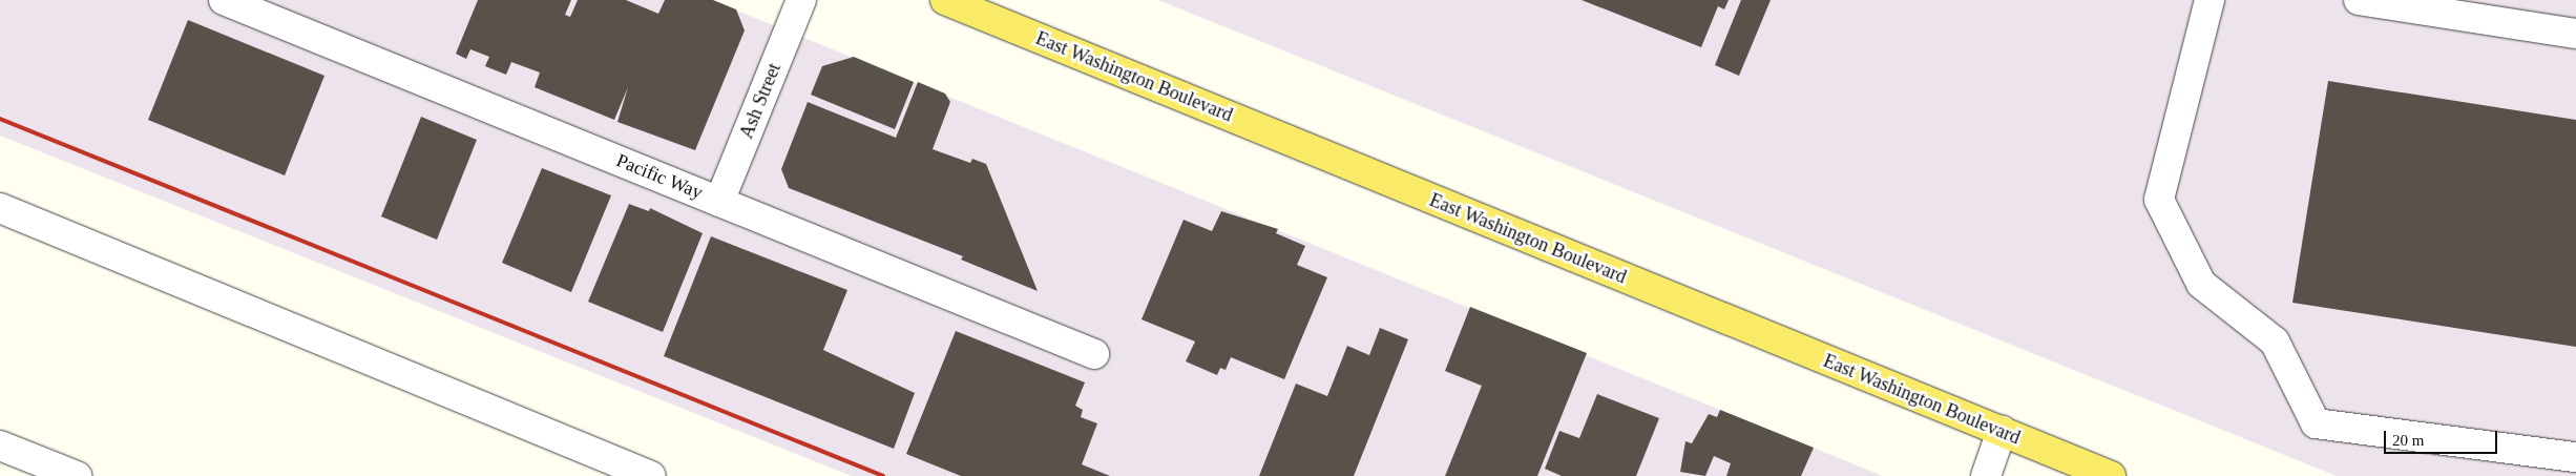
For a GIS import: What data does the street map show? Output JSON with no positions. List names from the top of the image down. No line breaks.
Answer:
{"streets":{"main road":["East Washington Boulevard"],"street":["Ash Street","Pacific Way"]},"crossings":[["Ash Street","Pacific Way"]],"scale_bar":"20 m"}
